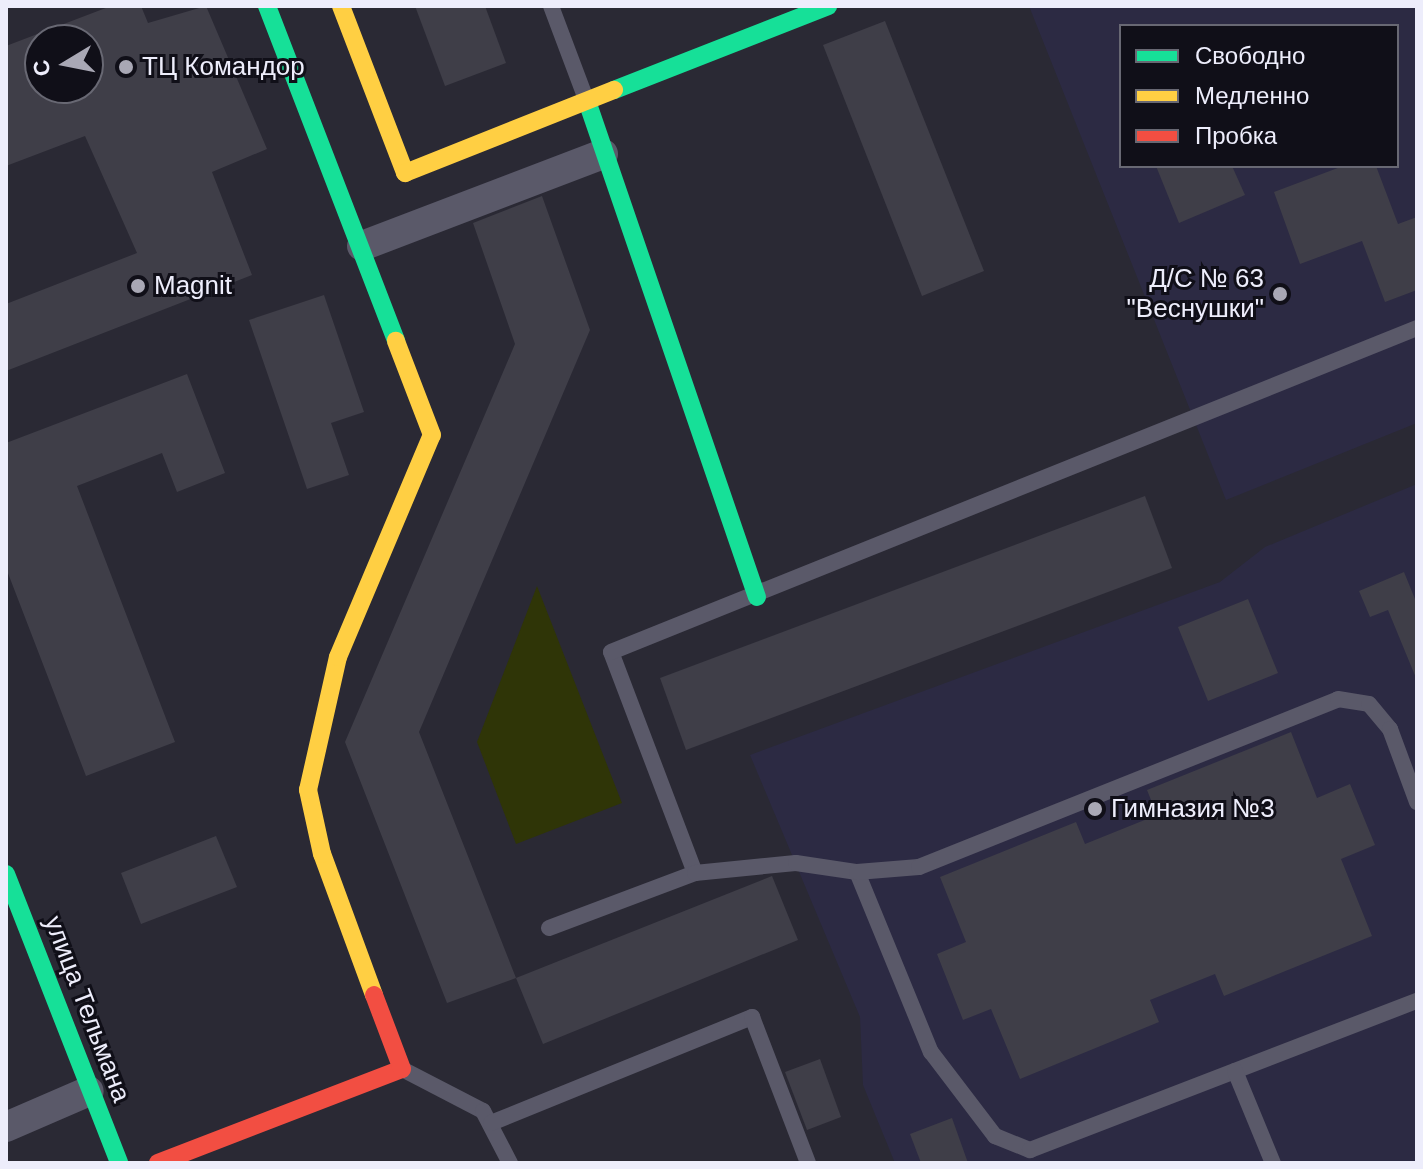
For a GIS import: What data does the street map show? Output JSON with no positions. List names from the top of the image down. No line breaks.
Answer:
{"streets":{"street":["улица Тельмана"]},"places":["ТЦ Командор","Magnit","Д/С № 63 \"Веснушки\"","Гимназия №3"],"legend":["Свободно","Медленно","Пробка"],"north":"left"}
